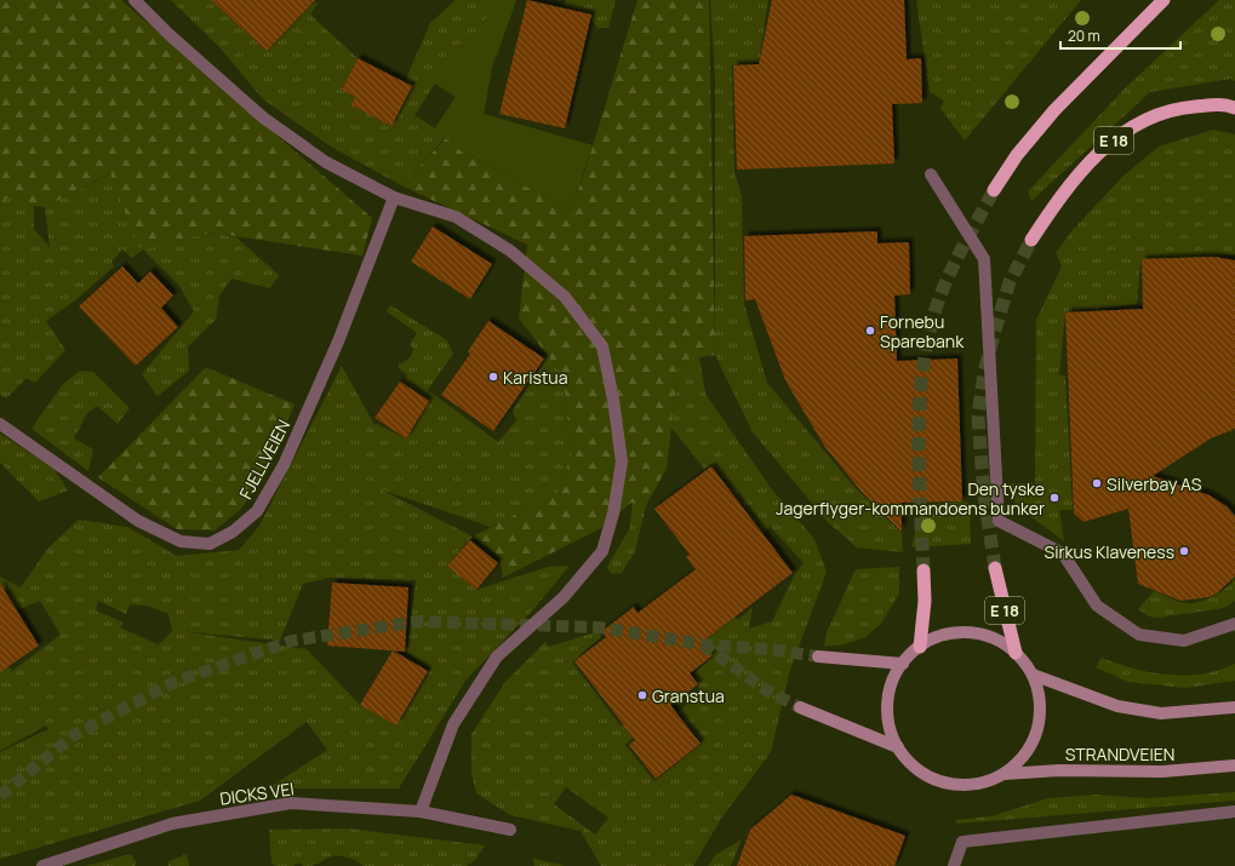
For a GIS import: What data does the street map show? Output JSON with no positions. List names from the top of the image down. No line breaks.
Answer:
{"streets":{"highway":["E 18"],"main road":["STRANDVEIEN"],"street":["FJELLVEIEN","DICKS VEI"]},"crossings":[["E 18","STRANDVEIEN"]],"places":["Fornebu Sparebank","Karistua","Silverbay AS","Den tyske Jagerflyger-kommandoens bunker","Sirkus Klaveness","Granstua"],"scale_bar":"20 m"}
